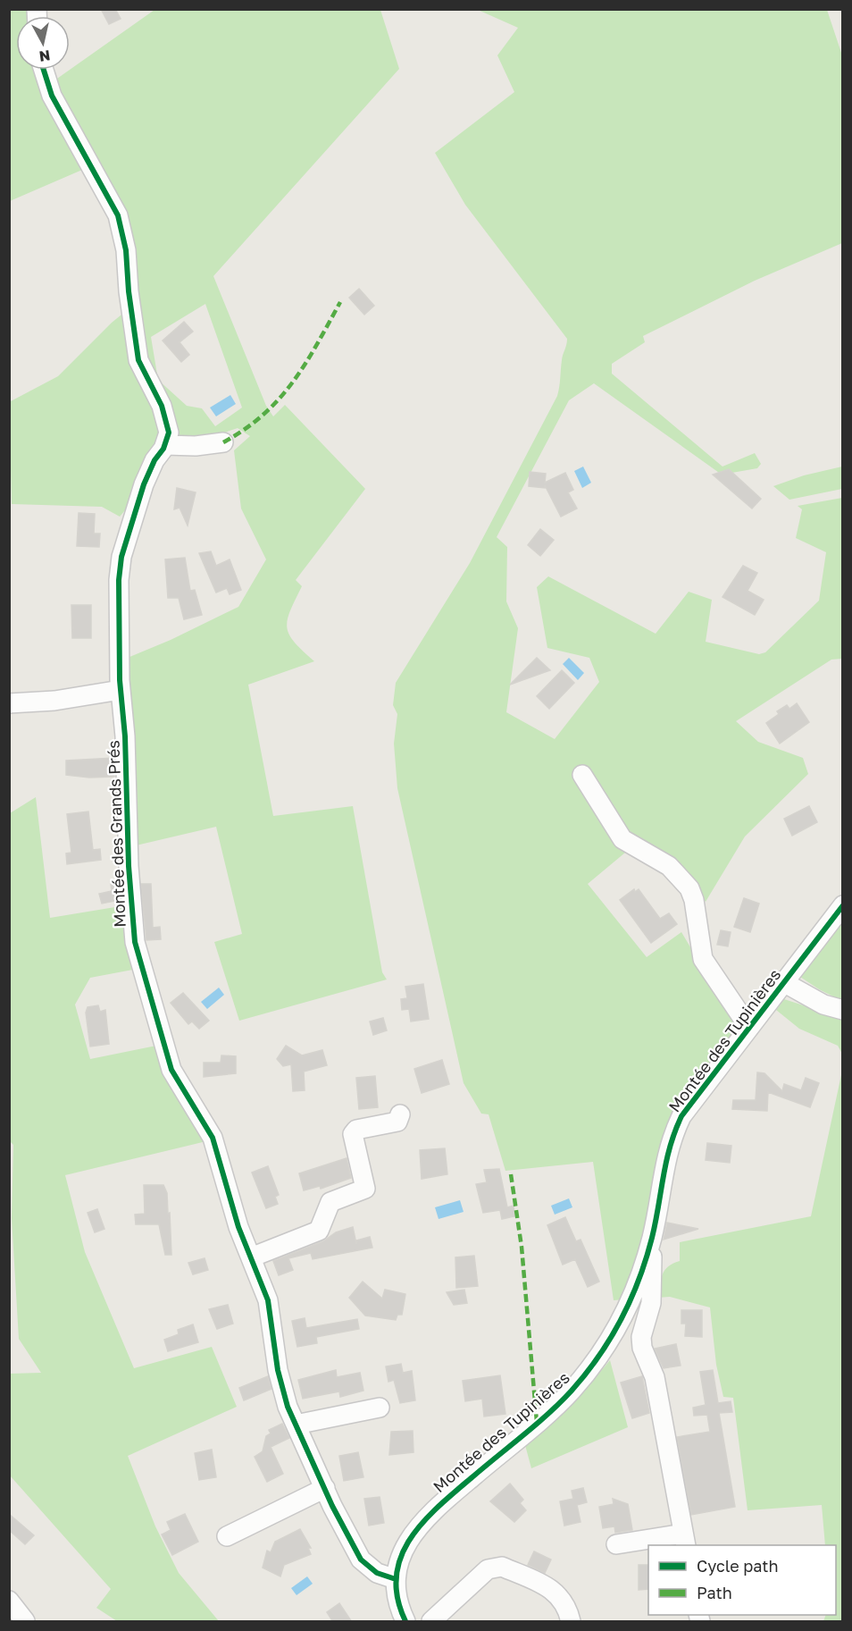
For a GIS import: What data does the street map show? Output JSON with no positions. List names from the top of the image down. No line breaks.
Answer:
{"streets":{"street":["Montée des Grands Prés","Montée des Tupinières"]},"crossings":[["Montée des Grands Prés","Montée des Tupinières"]],"legend":["Cycle path","Path"],"north":"bottom"}
